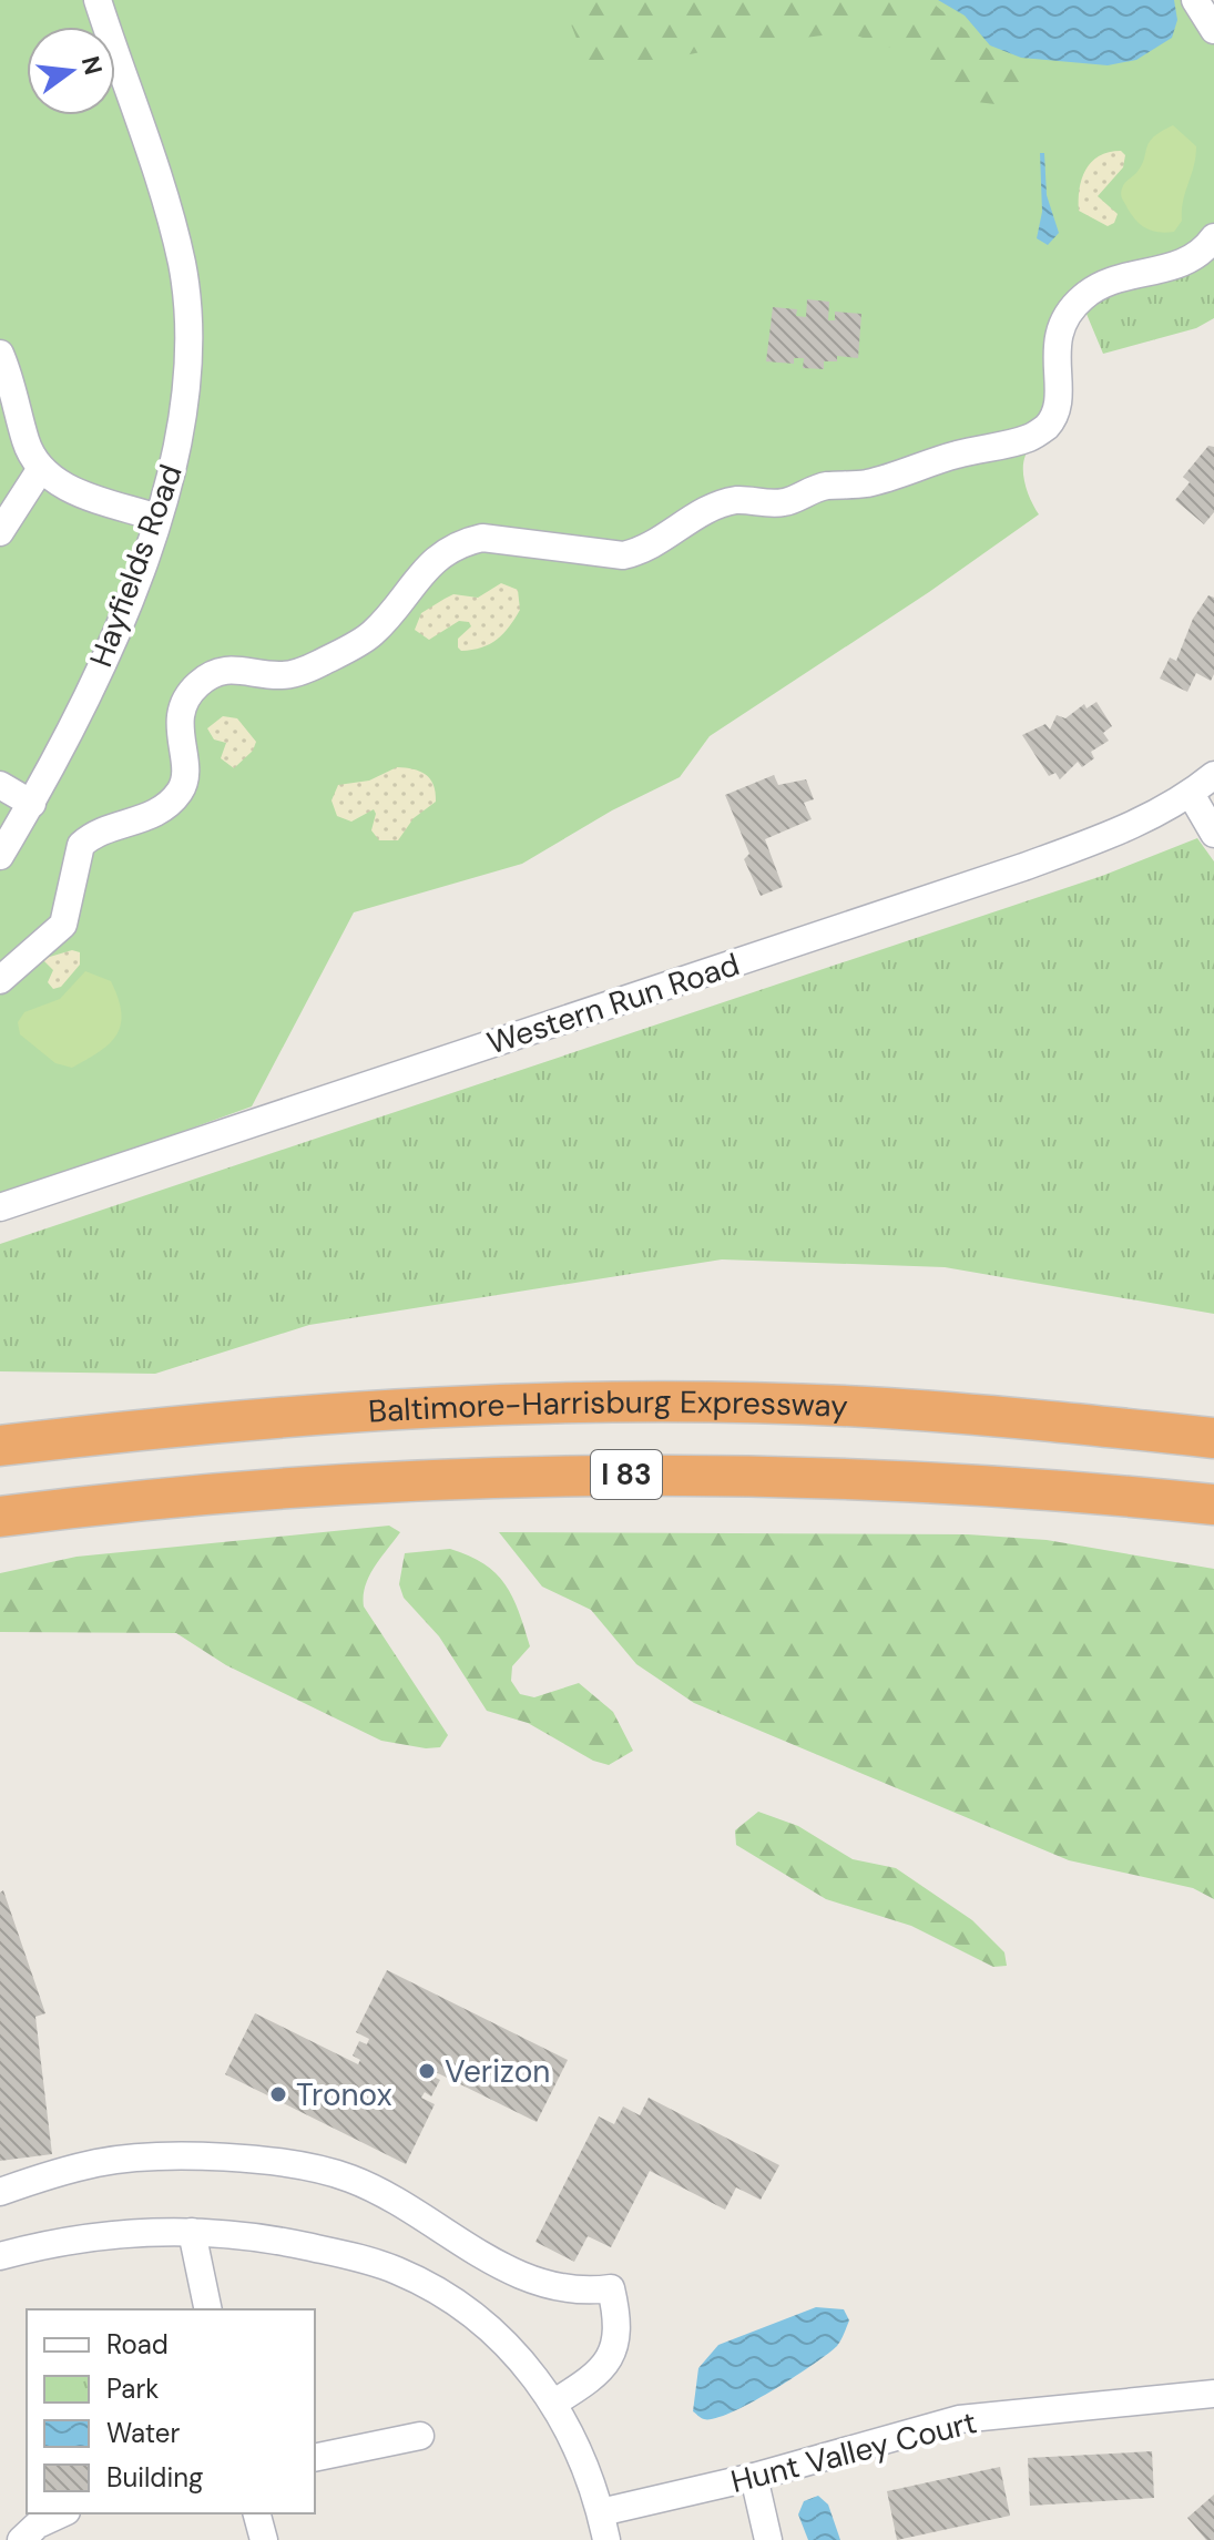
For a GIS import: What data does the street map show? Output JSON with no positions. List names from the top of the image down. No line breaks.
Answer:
{"streets":{"highway":["Baltimore-Harrisburg Expressway","I 83"],"street":["Hayfields Road","Western Run Road","Hunt Valley Court"]},"places":["Verizon","Tronox"],"legend":["Road","Park","Water","Building"],"north":"right"}
